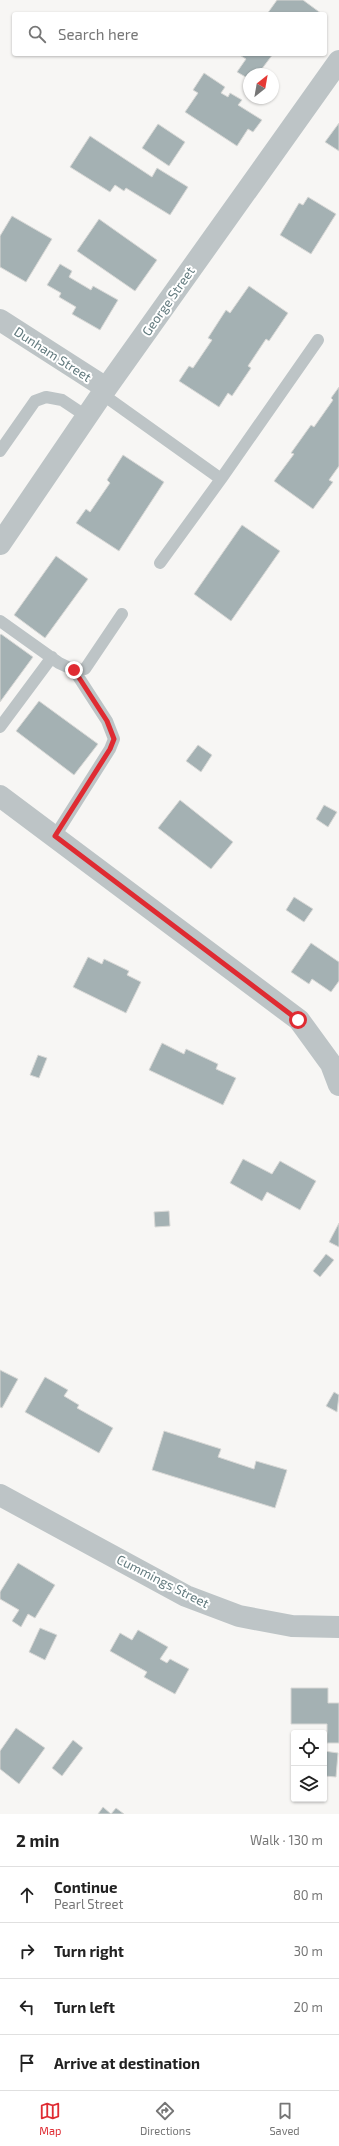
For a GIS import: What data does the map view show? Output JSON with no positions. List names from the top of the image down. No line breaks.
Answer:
{"streets":{"street":["George Street","Dunham Street","Cummings Street"]},"crossings":[["George Street","Dunham Street"]],"north":"top right","page":{"search":"Search here","heading":["2 min","Walk · 130 m"],"list":[["Continue","Pearl Street","80 m"],["Turn right","30 m"],["Turn left","20 m"],"Arrive at destination"],"nav":["Map","Directions","Saved"]}}
